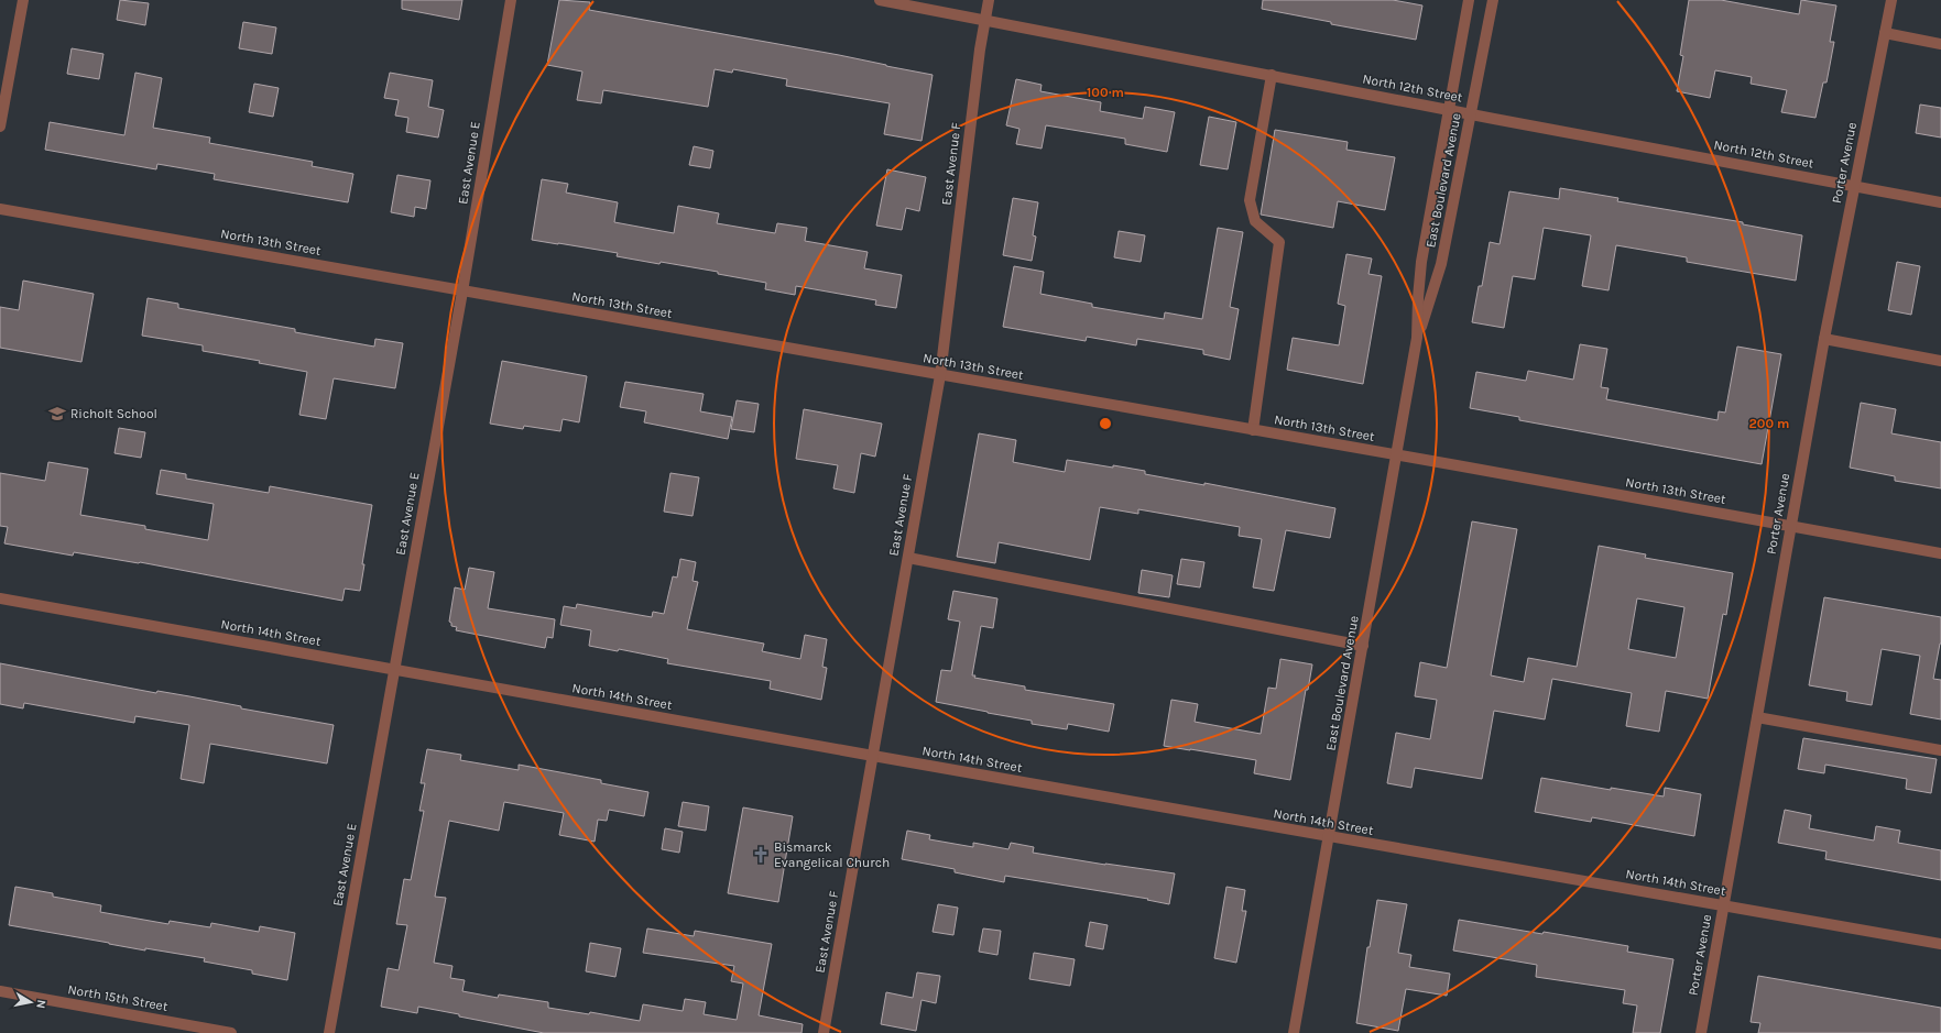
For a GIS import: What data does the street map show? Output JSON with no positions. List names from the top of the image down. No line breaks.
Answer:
{"streets":{"street":["North 12th Street","East Avenue E","Porter Avenue","East Avenue F","East Boulevard Avenue","North 13th Street","North 14th Street","North 15th Street"]},"crossings":[["North 12th Street","Porter Avenue"],["North 12th Street","East Avenue F"],["North 12th Street","East Boulevard Avenue"],["East Avenue E","North 13th Street"],["East Avenue E","North 14th Street"],["Porter Avenue","North 13th Street"],["Porter Avenue","North 14th Street"],["East Avenue F","North 13th Street"],["East Avenue F","North 14th Street"],["East Boulevard Avenue","North 13th Street"],["East Boulevard Avenue","North 14th Street"]],"places":{"school or university":["Richolt School"],"church":["Bismarck Evangelical Church"]},"north":"right","rings":["100 m","200 m"]}
